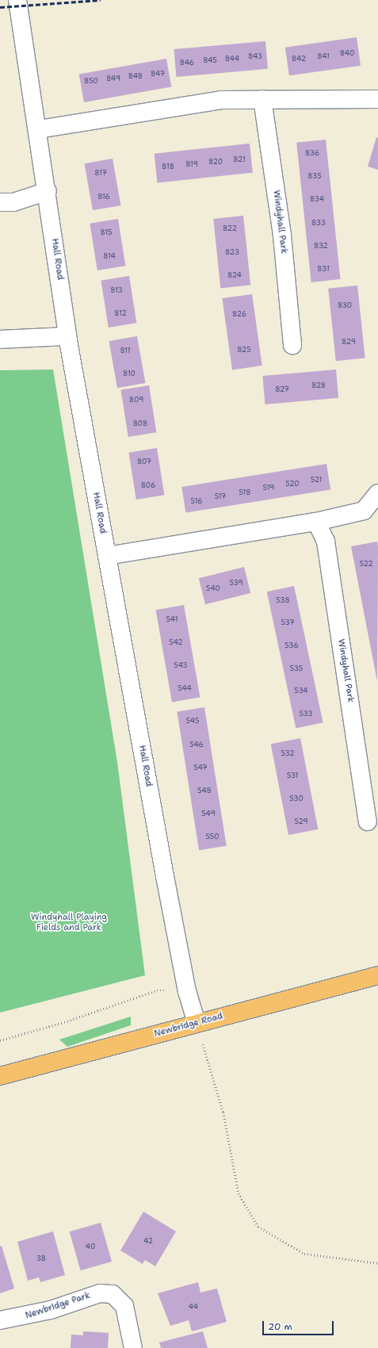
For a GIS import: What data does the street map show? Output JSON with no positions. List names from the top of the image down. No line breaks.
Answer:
{"streets":{"highway":["Newbridge Road"],"street":["Windyhall Park","Hall Road","Newbridge Park"]},"crossings":[["Hall Road","Newbridge Road"]],"parks":["Windyhall Playing Fields and Park"],"house_numbers":["840","843","841","844","842","845","846","847","848","849","850","836","821","820","819","818","817","835","816","834","833","822","815","832","823","814","831","824","813","830","812","826","829","825","811","810","828","827","809","808","807","521","520","806","519","518","517","516","522","539","540","538","541","537","542","536","543","535","544","534","533","545","546","532","547","531","548","530","549","529","550","42","40","38","44"],"scale_bar":"20 m"}
